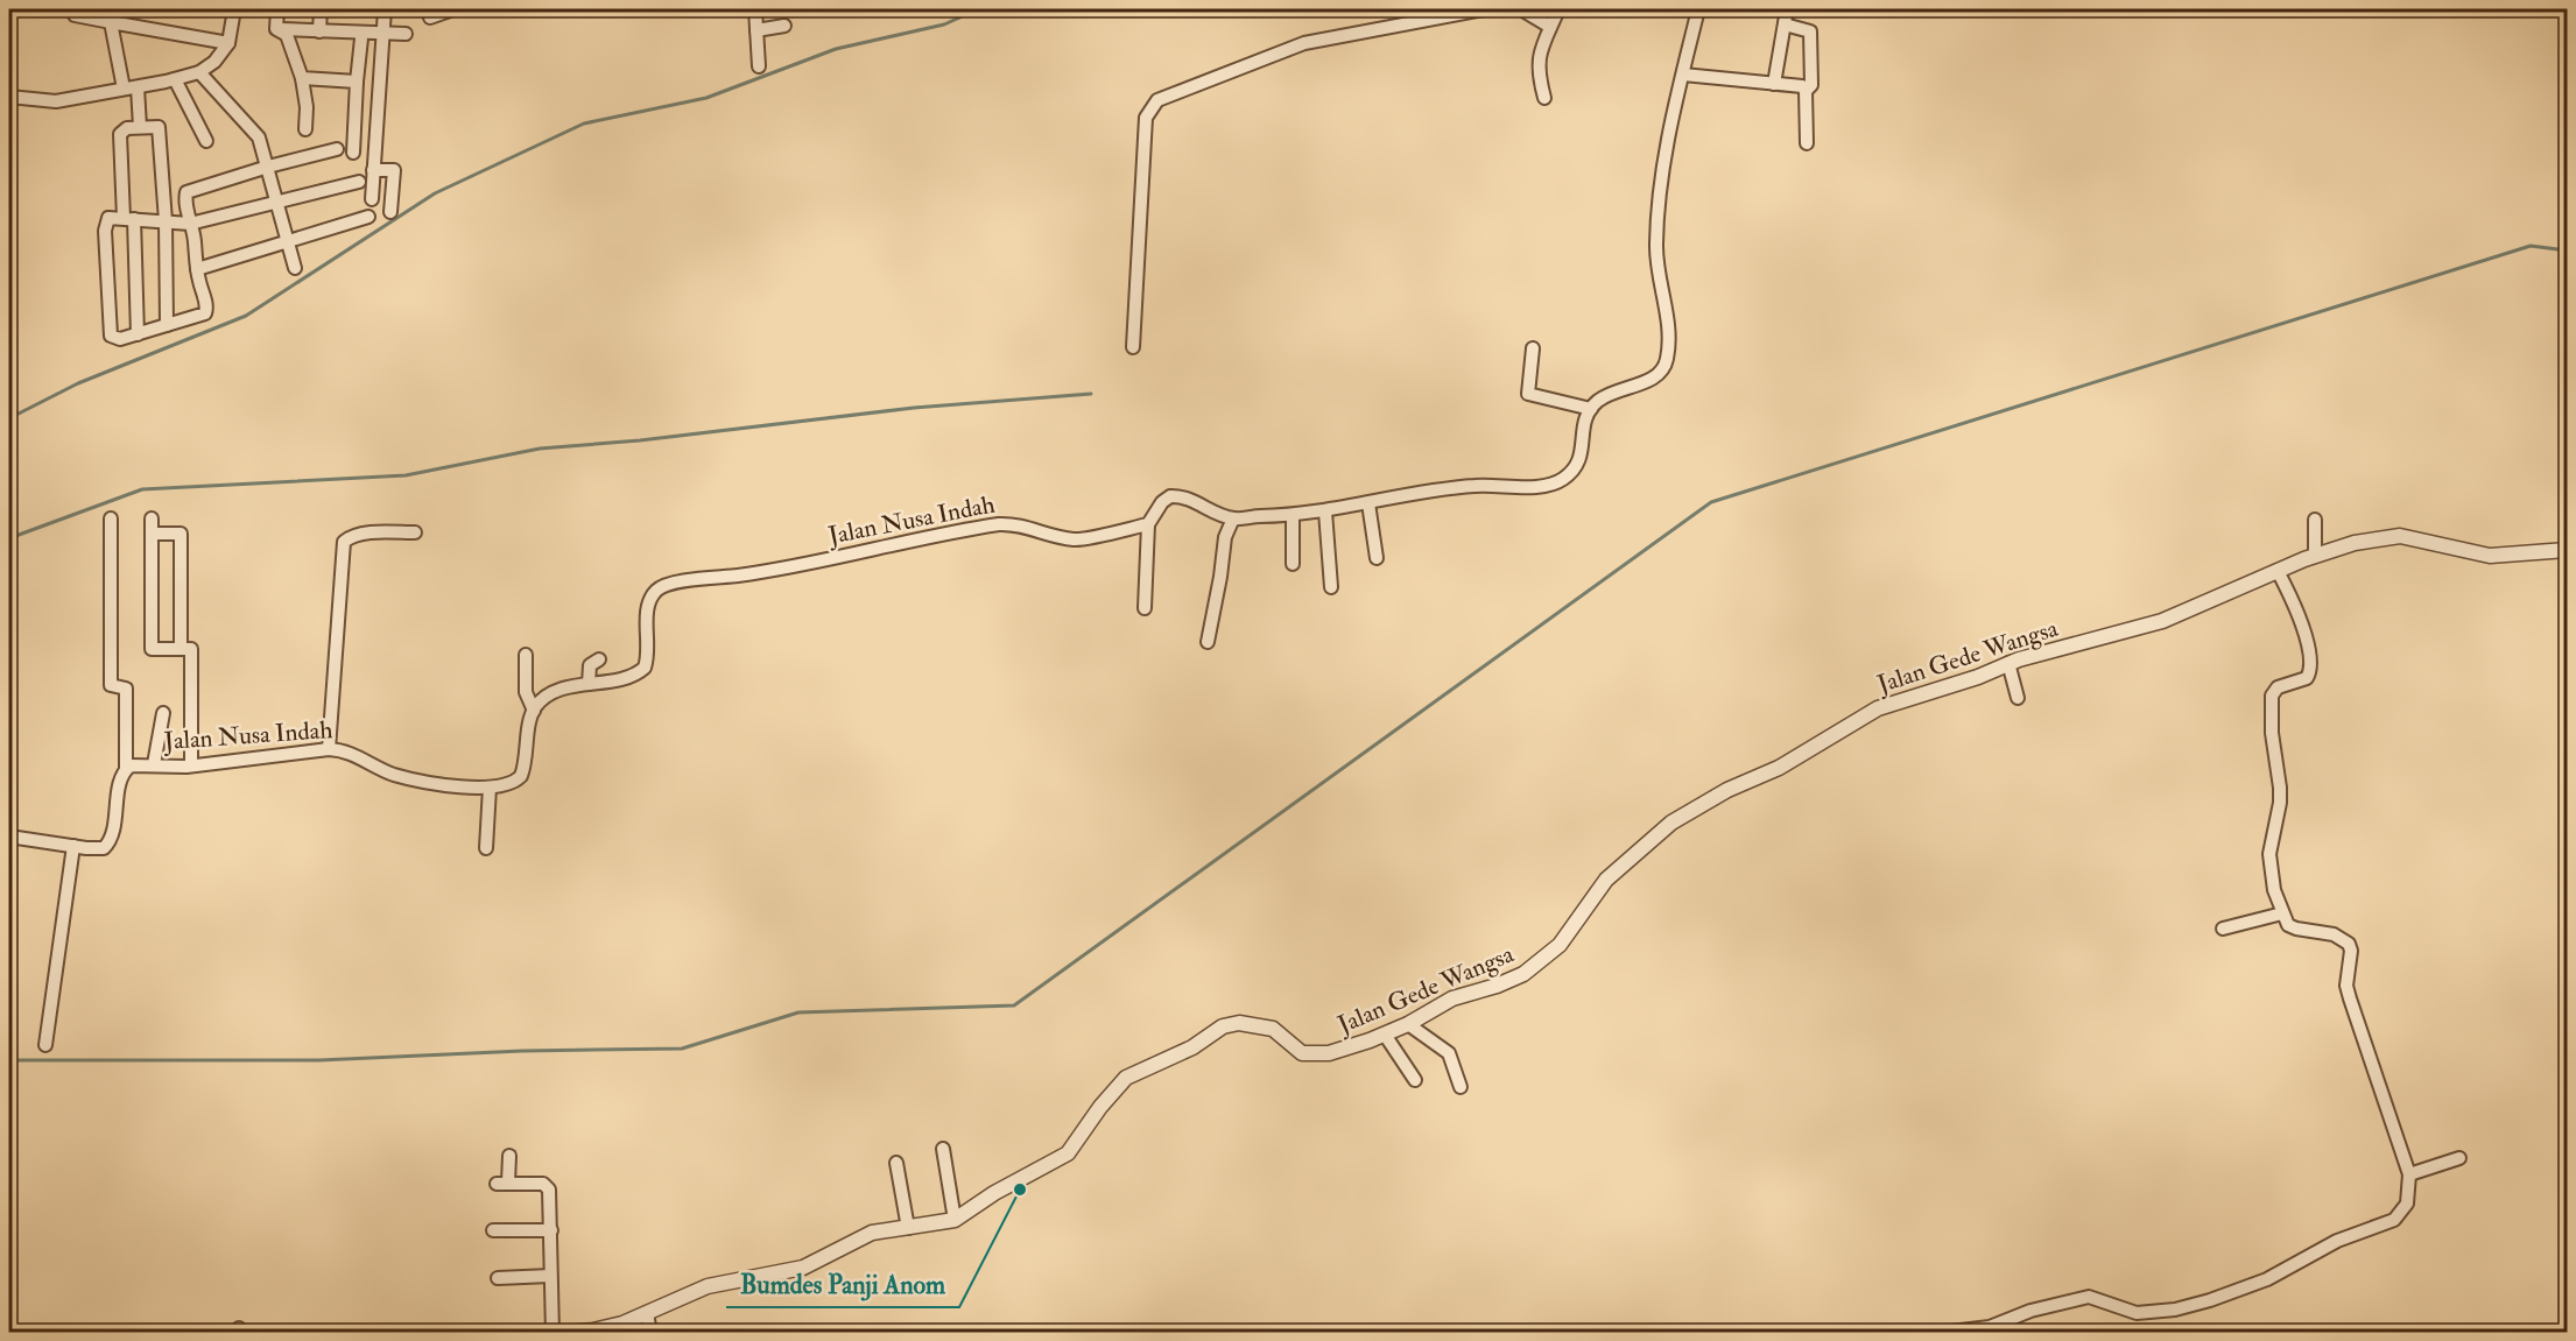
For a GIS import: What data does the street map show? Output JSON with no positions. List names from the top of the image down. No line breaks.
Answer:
{"streets":{"street":["Jalan Nusa Indah","Jalan Gede Wangsa"]},"places":["Bumdes Panji Anom"]}
